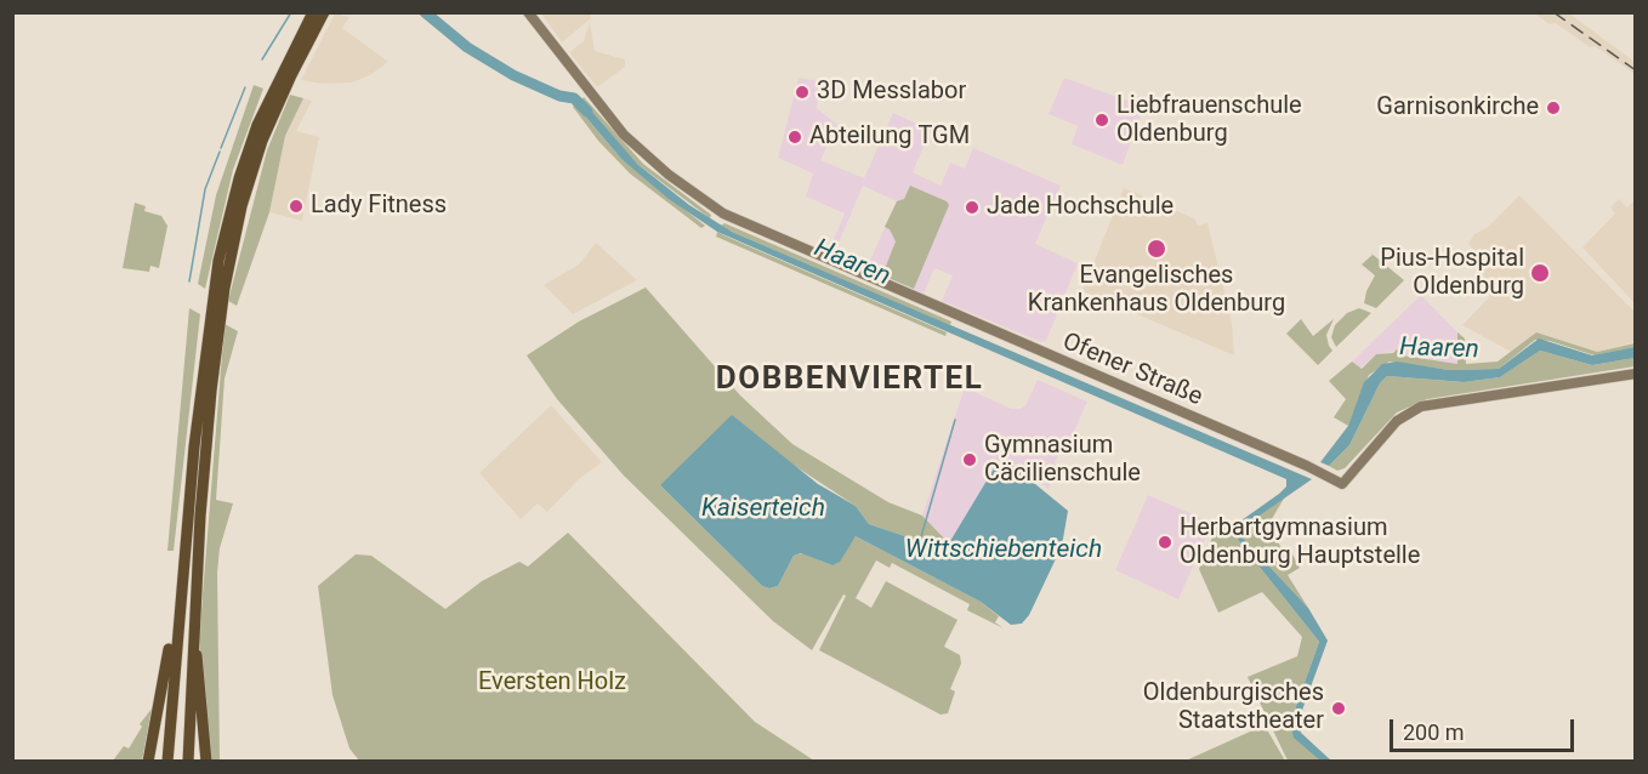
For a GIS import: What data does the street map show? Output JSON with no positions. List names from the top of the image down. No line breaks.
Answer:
{"streets":{"main road":["Ofener Straße"]},"districts":["DOBBENVIERTEL"],"water":["Haaren","Kaiserteich","Wittschiebenteich"],"parks":["Eversten Holz"],"places":["3D Messlabor","Garnisonkirche","Liebfrauenschule Oldenburg","Abteilung TGM","Lady Fitness","Jade Hochschule","Evangelisches Krankenhaus Oldenburg","Pius-Hospital Oldenburg","Gymnasium Cäcilienschule","Herbartgymnasium Oldenburg Hauptstelle","Oldenburgisches Staatstheater"],"scale_bar":"200 m"}
